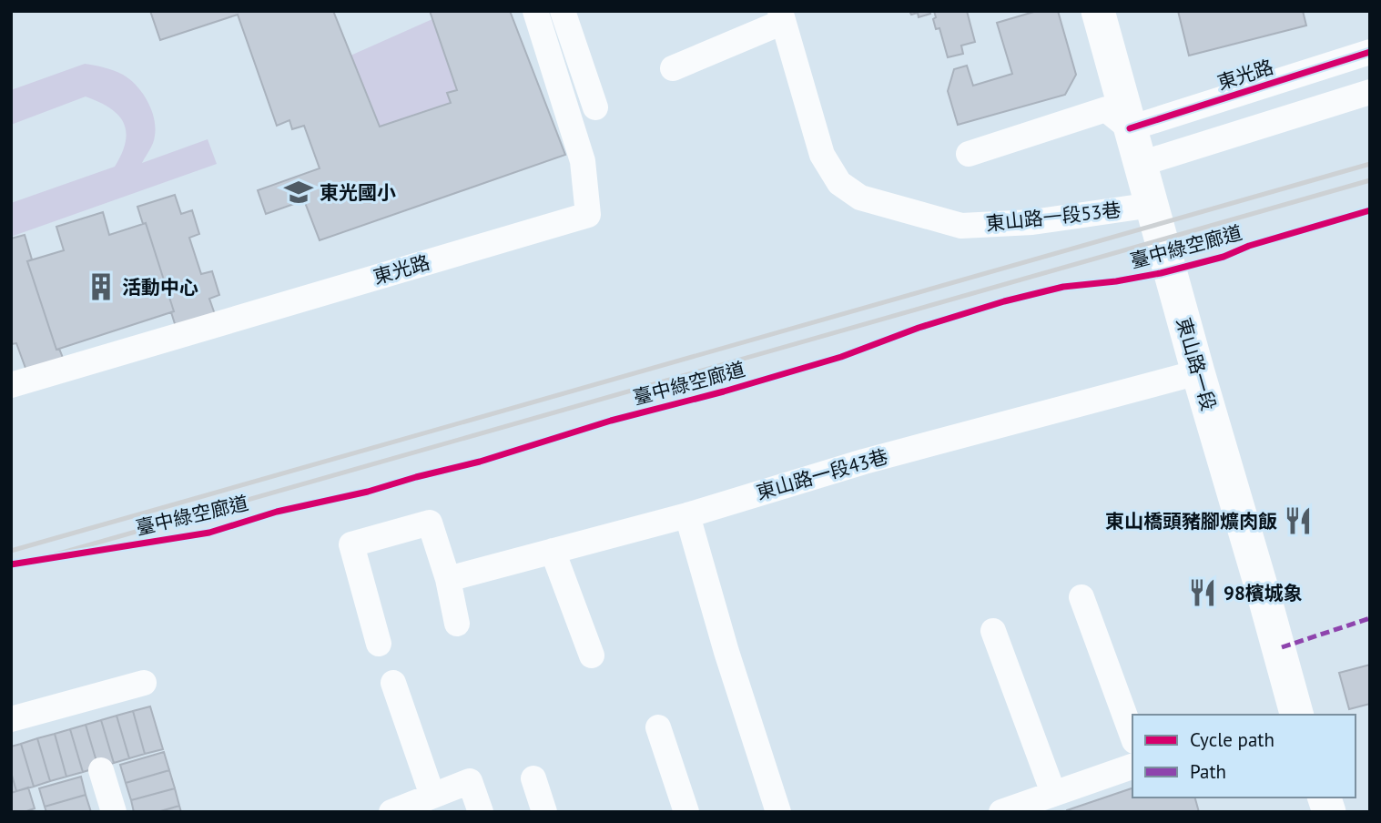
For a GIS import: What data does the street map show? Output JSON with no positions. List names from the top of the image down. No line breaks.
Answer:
{"streets":{"main road":["東山路一段"],"street":["東光路","東山路一段53巷","東山路一段43巷"],"cycle path":["臺中綠空廊道"]},"crossings":[["東光路","東山路一段"],["東山路一段53巷","東山路一段"],["東山路一段","東山路一段43巷"]],"places":{"school or university":["東光國小"],"building":["活動中心"],"restaurant":["東山橋頭豬腳爌肉飯","98檳城象"]},"legend":["Cycle path","Path"]}
